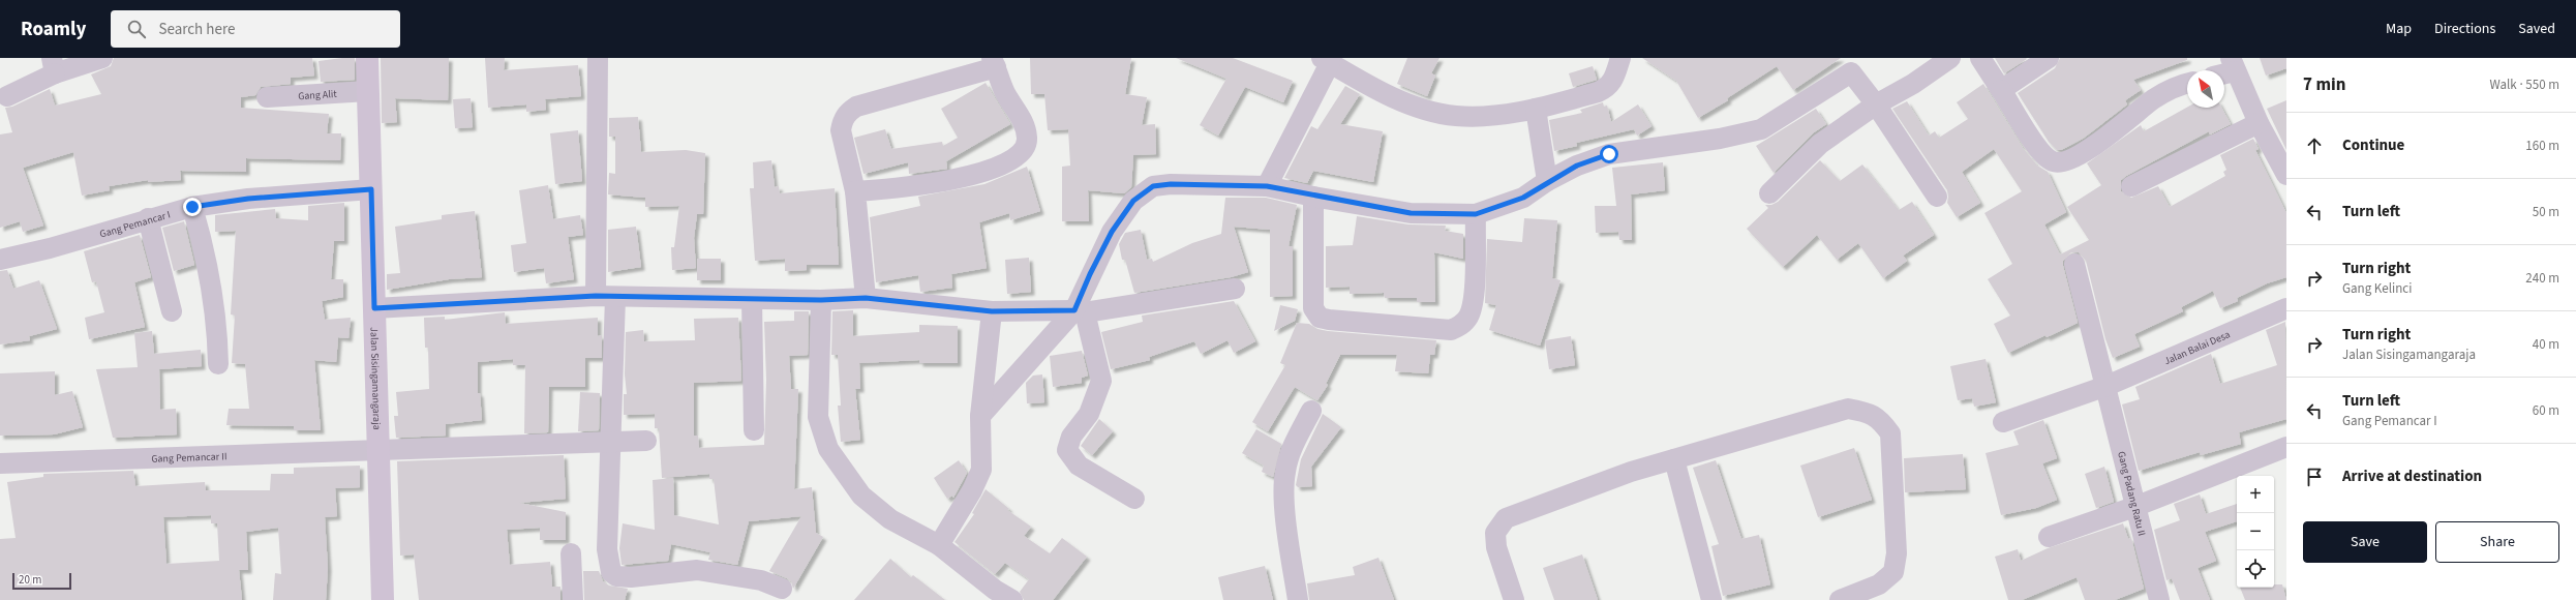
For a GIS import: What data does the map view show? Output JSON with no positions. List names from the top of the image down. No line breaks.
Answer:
{"streets":{"main road":["Jalan Sisingamangaraja"],"street":["Gang Alit","Gang Pemancar I","Jalan Balai Desa","Gang Pemancar II","Gang Padang Ratu II"]},"crossings":[["Gang Alit","Jalan Sisingamangaraja"],["Gang Pemancar I","Jalan Sisingamangaraja"],["Jalan Balai Desa","Gang Padang Ratu II"],["Jalan Sisingamangaraja","Gang Pemancar II"]],"scale_bar":"20 m","north":"top left","page":{"header":"Roamly","search":"Search here","nav":["Map","Directions","Saved"],"heading":["7 min","Walk · 550 m"],"list":[["Continue","160 m"],["Turn left","50 m"],["Turn right","Gang Kelinci","240 m"],["Turn right","Jalan Sisingamangaraja","40 m"],["Turn left","Gang Pemancar I","60 m"],"Arrive at destination"],"map_buttons":["+","−"],"buttons":["Save","Share"],"scale":"20 m"}}
